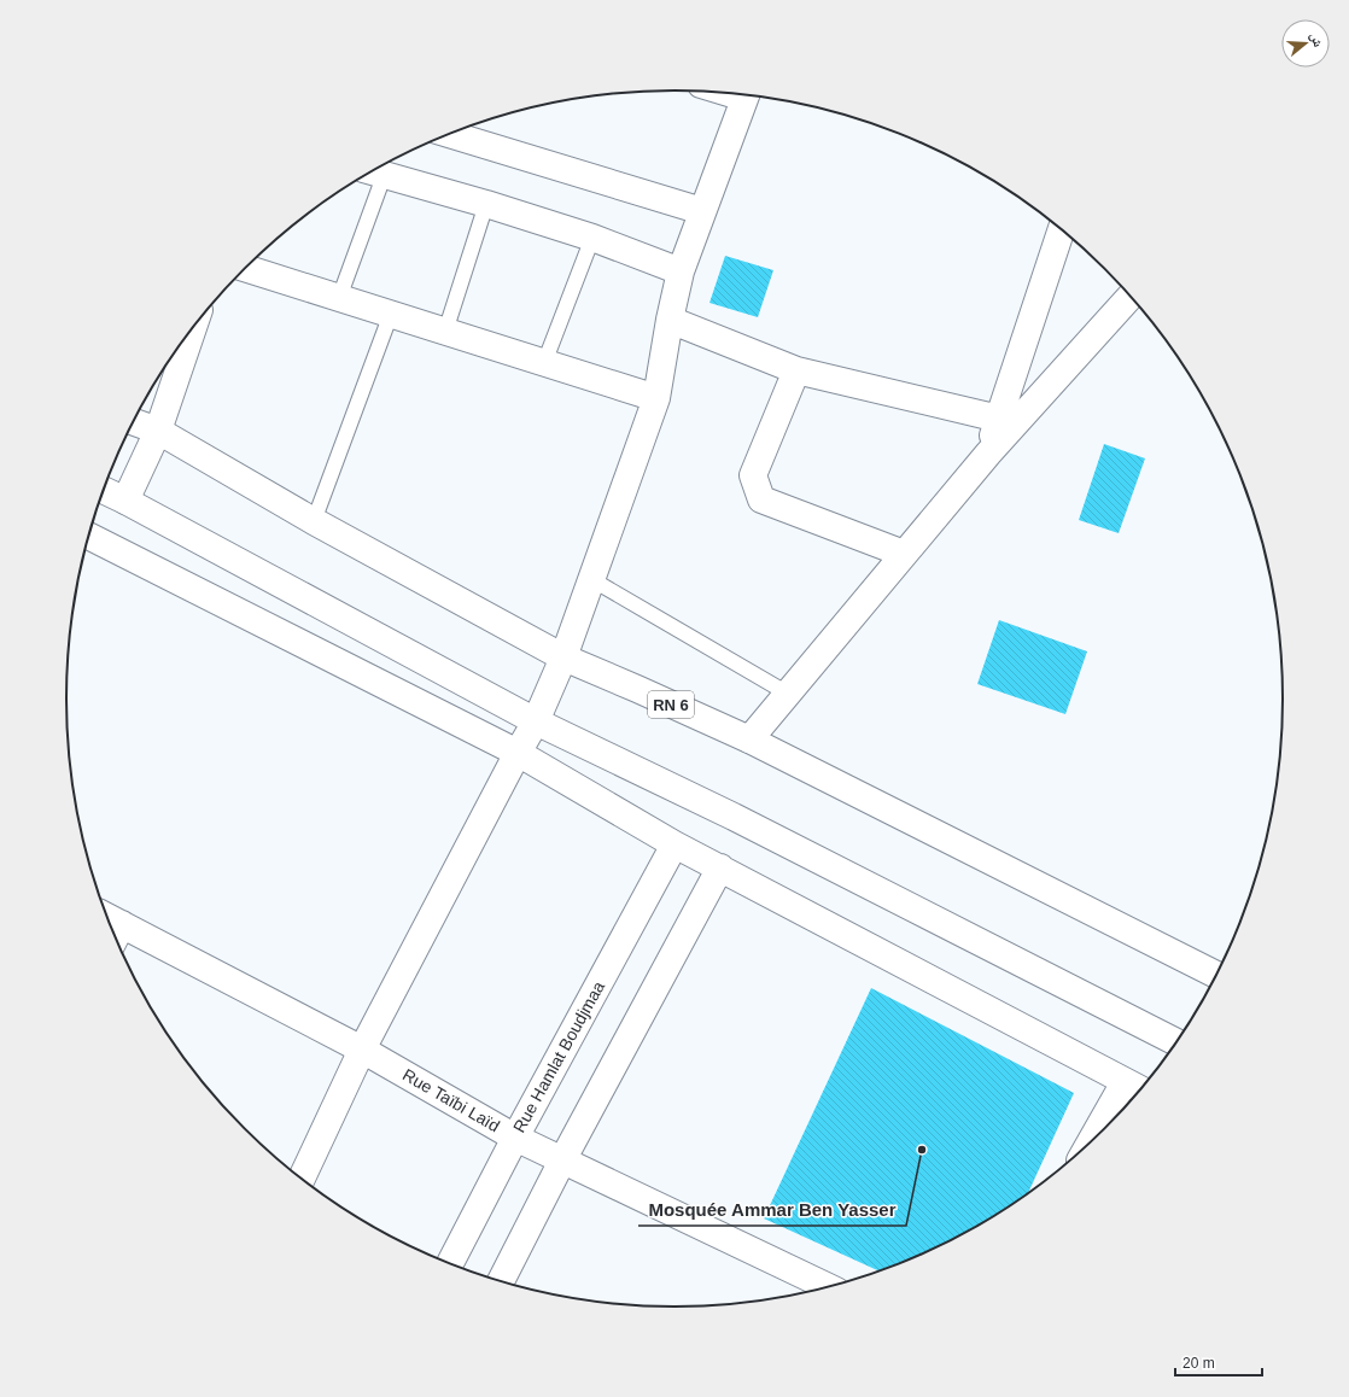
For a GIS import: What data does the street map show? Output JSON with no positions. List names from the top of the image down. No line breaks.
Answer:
{"streets":{"street":["RN 6","Rue Hamlat Boudjmaa","Rue Taïbi Laïd"]},"crossings":[["Rue Hamlat Boudjmaa","Rue Taïbi Laïd"]],"places":["Mosquée Ammar Ben Yasser"],"scale_bar":"20 m","north":"right"}
